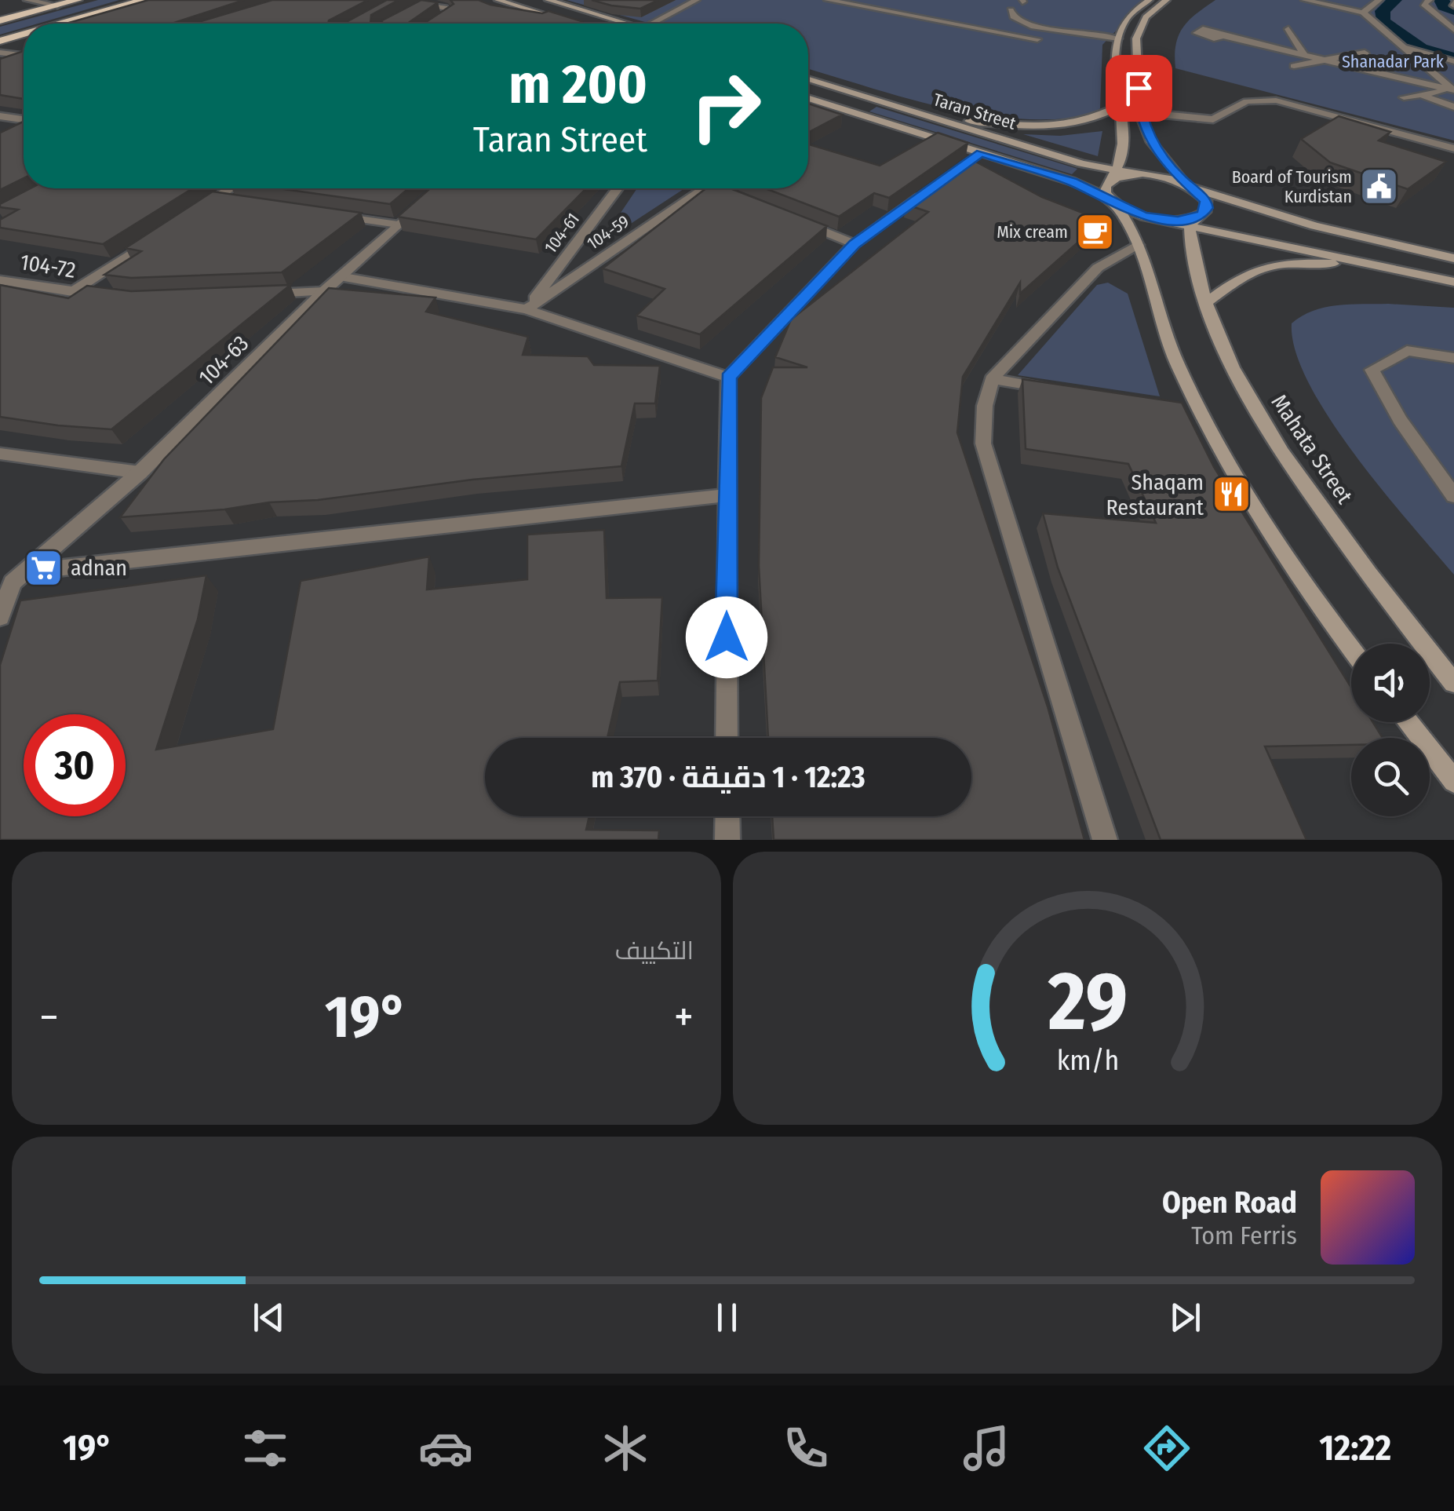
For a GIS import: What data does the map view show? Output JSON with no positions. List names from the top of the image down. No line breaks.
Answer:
{"streets":{"main road":["Taran Street","Mahata Street"],"street":["104-59","104-61","104-72","104-63"]},"crossings":[["Taran Street","Mahata Street"],["104-59","104-61"]],"parks":["Shanadar Park"],"places":{"public building":["Board of Tourism Kurdistan"],"cafe":["Mix cream"],"restaurant":["Shaqam Restaurant"],"supermarket":["adnan"]},"page":{"turn":["200 m","Taran Street"],"limit":"30","trip":"12:23 · 1 دقيقة · 370 m","tile":"التكييف","heat":["−","19°","+"],"song":["Open Road","Tom Ferris"],"tabs":["12:22","19°"],"gauge":["29","km/h"]}}
